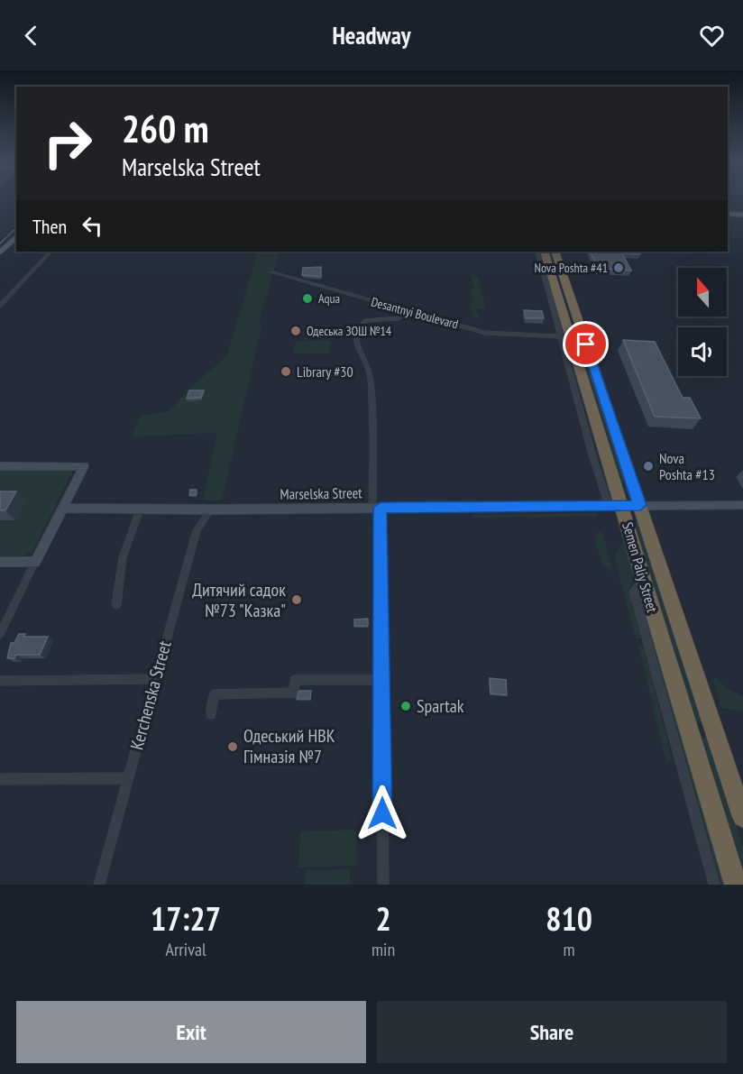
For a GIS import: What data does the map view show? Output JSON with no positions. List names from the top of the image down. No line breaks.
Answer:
{"streets":{"highway":["Semen Paliy Street"],"street":["Desantnyi Boulevard","Marselska Street","Kerchenska Street"]},"crossings":[["Marselska Street","Semen Paliy Street"],["Marselska Street","Kerchenska Street"]],"places":["Nova Poshta #41","Aqua","Одеська ЗОШ №14","Library #30","Nova Poshta #13","Дитячий садок №73 \"Казка\"","Spartak","Одеський НВК Гімназія №7"],"north":"top","page":{"header":"Headway","turn":["260 m","Marselska Street"],"then":"Then","eta":["17:27","Arrival","2","min","810","m"],"buttons":["Exit","Share"]}}
